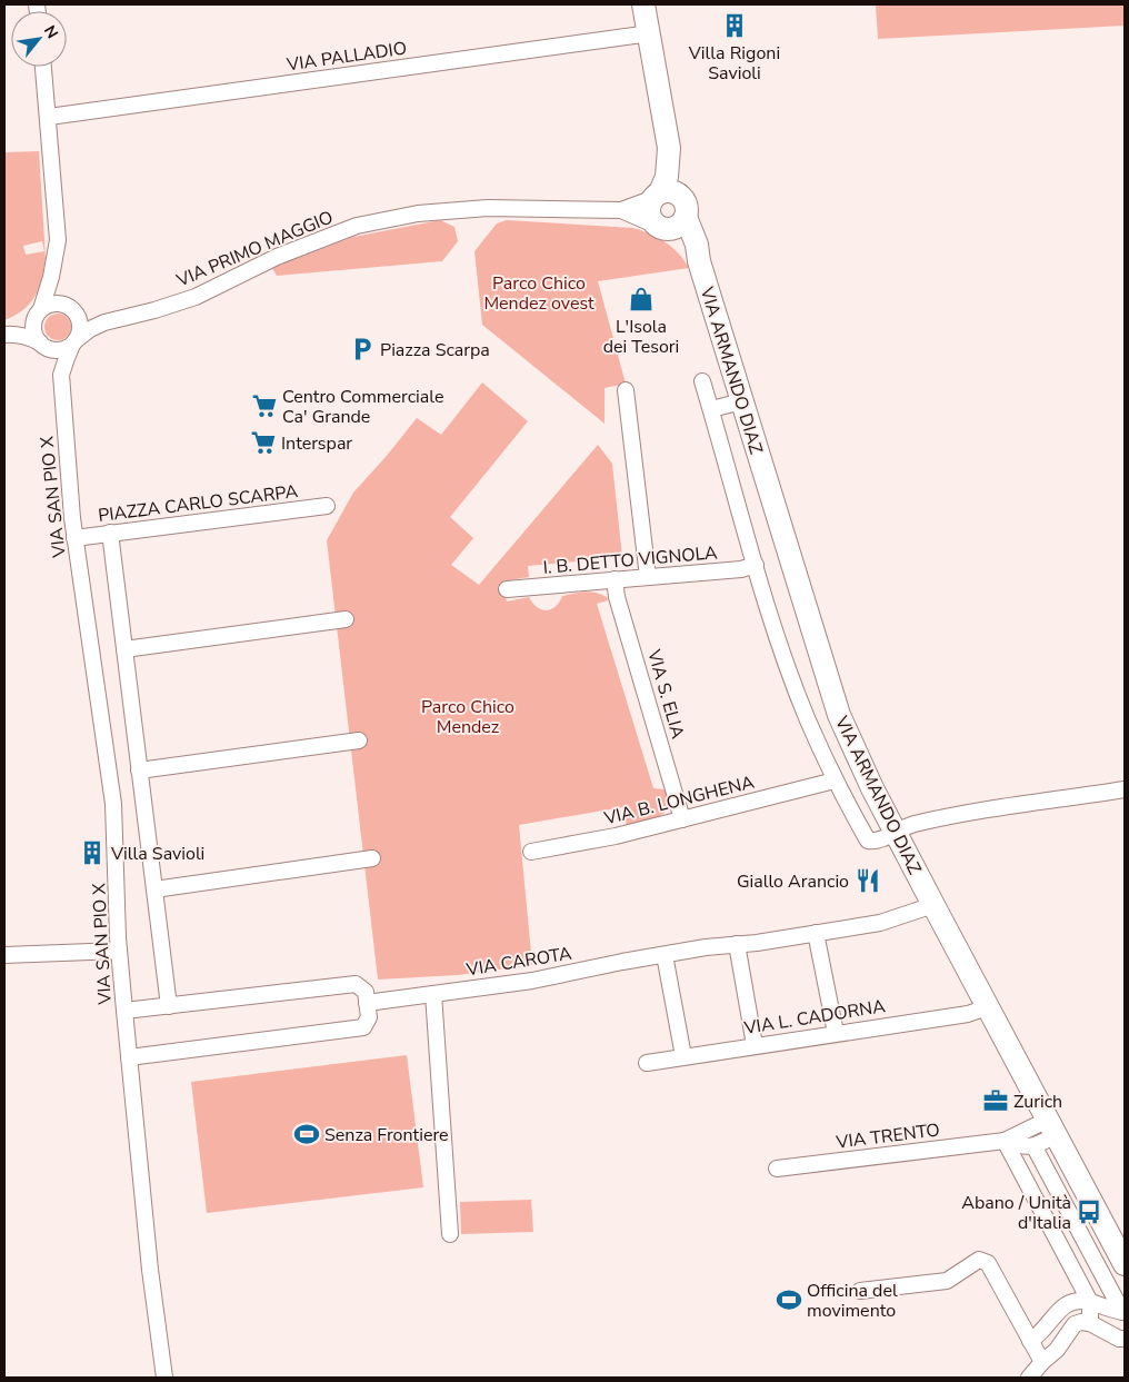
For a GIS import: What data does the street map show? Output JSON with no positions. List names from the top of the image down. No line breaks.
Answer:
{"streets":{"street":["VIA PALLADIO","VIA PRIMO MAGGIO","VIA ARMANDO DIAZ","VIA SAN PIO X","PIAZZA CARLO SCARPA","I. B. DETTO VIGNOLA","VIA S. ELIA","VIA B. LONGHENA","VIA CAROTA","VIA L. CADORNA","VIA TRENTO"]},"crossings":[["VIA PALLADIO","VIA ARMANDO DIAZ"],["VIA PRIMO MAGGIO","VIA ARMANDO DIAZ"],["VIA PRIMO MAGGIO","VIA SAN PIO X"],["VIA ARMANDO DIAZ","VIA CAROTA"],["VIA ARMANDO DIAZ","VIA L. CADORNA"],["VIA SAN PIO X","PIAZZA CARLO SCARPA"],["I. B. DETTO VIGNOLA","VIA S. ELIA"],["VIA S. ELIA","VIA B. LONGHENA"]],"parks":["Parco Chico Mendez ovest","Parco Chico Mendez"],"places":{"building":["Villa Rigoni Savioli","Villa Savioli"],"shop":["L'Isola dei Tesori"],"parking":["Piazza Scarpa"],"supermarket":["Centro Commerciale Ca' Grande","Interspar"],"restaurant":["Giallo Arancio"],"office":["Zurich"],"sports":["Senza Frontiere","Officina del movimento"],"bus stop":["Abano / Unità d'Italia"]},"north":"top right"}
